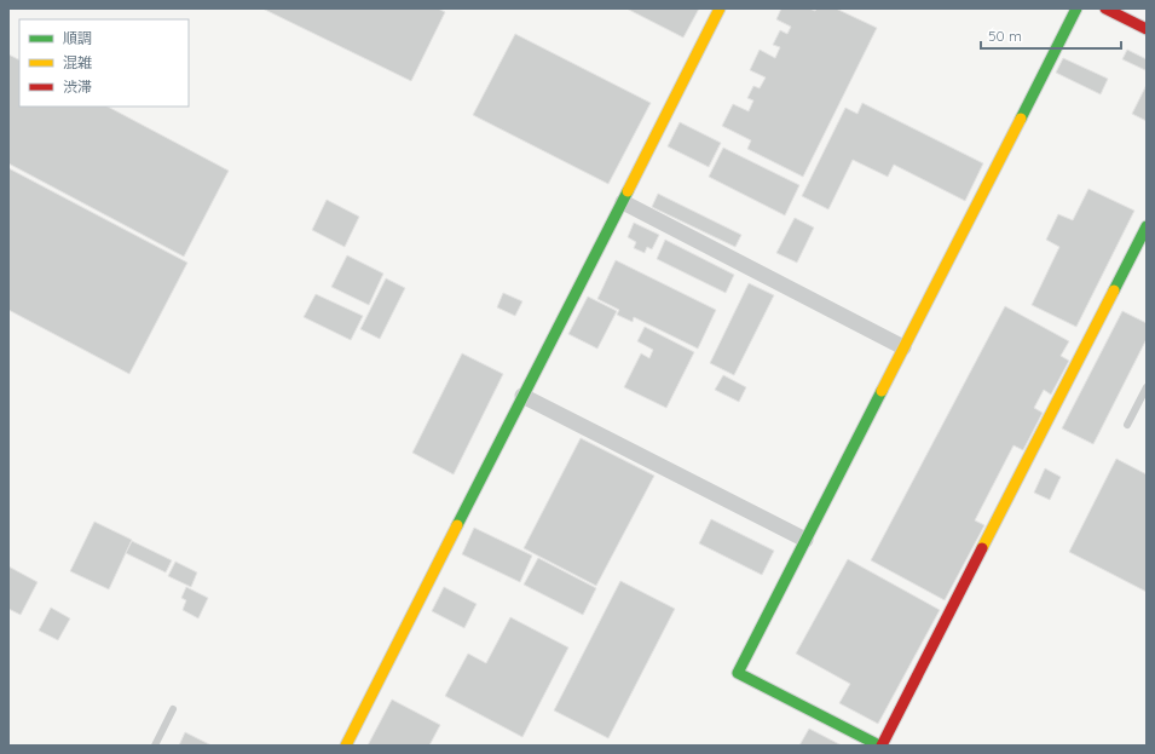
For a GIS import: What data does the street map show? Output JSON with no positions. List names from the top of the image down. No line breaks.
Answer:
{"legend":["順調","混雑","渋滞"],"scale_bar":"50 m"}
